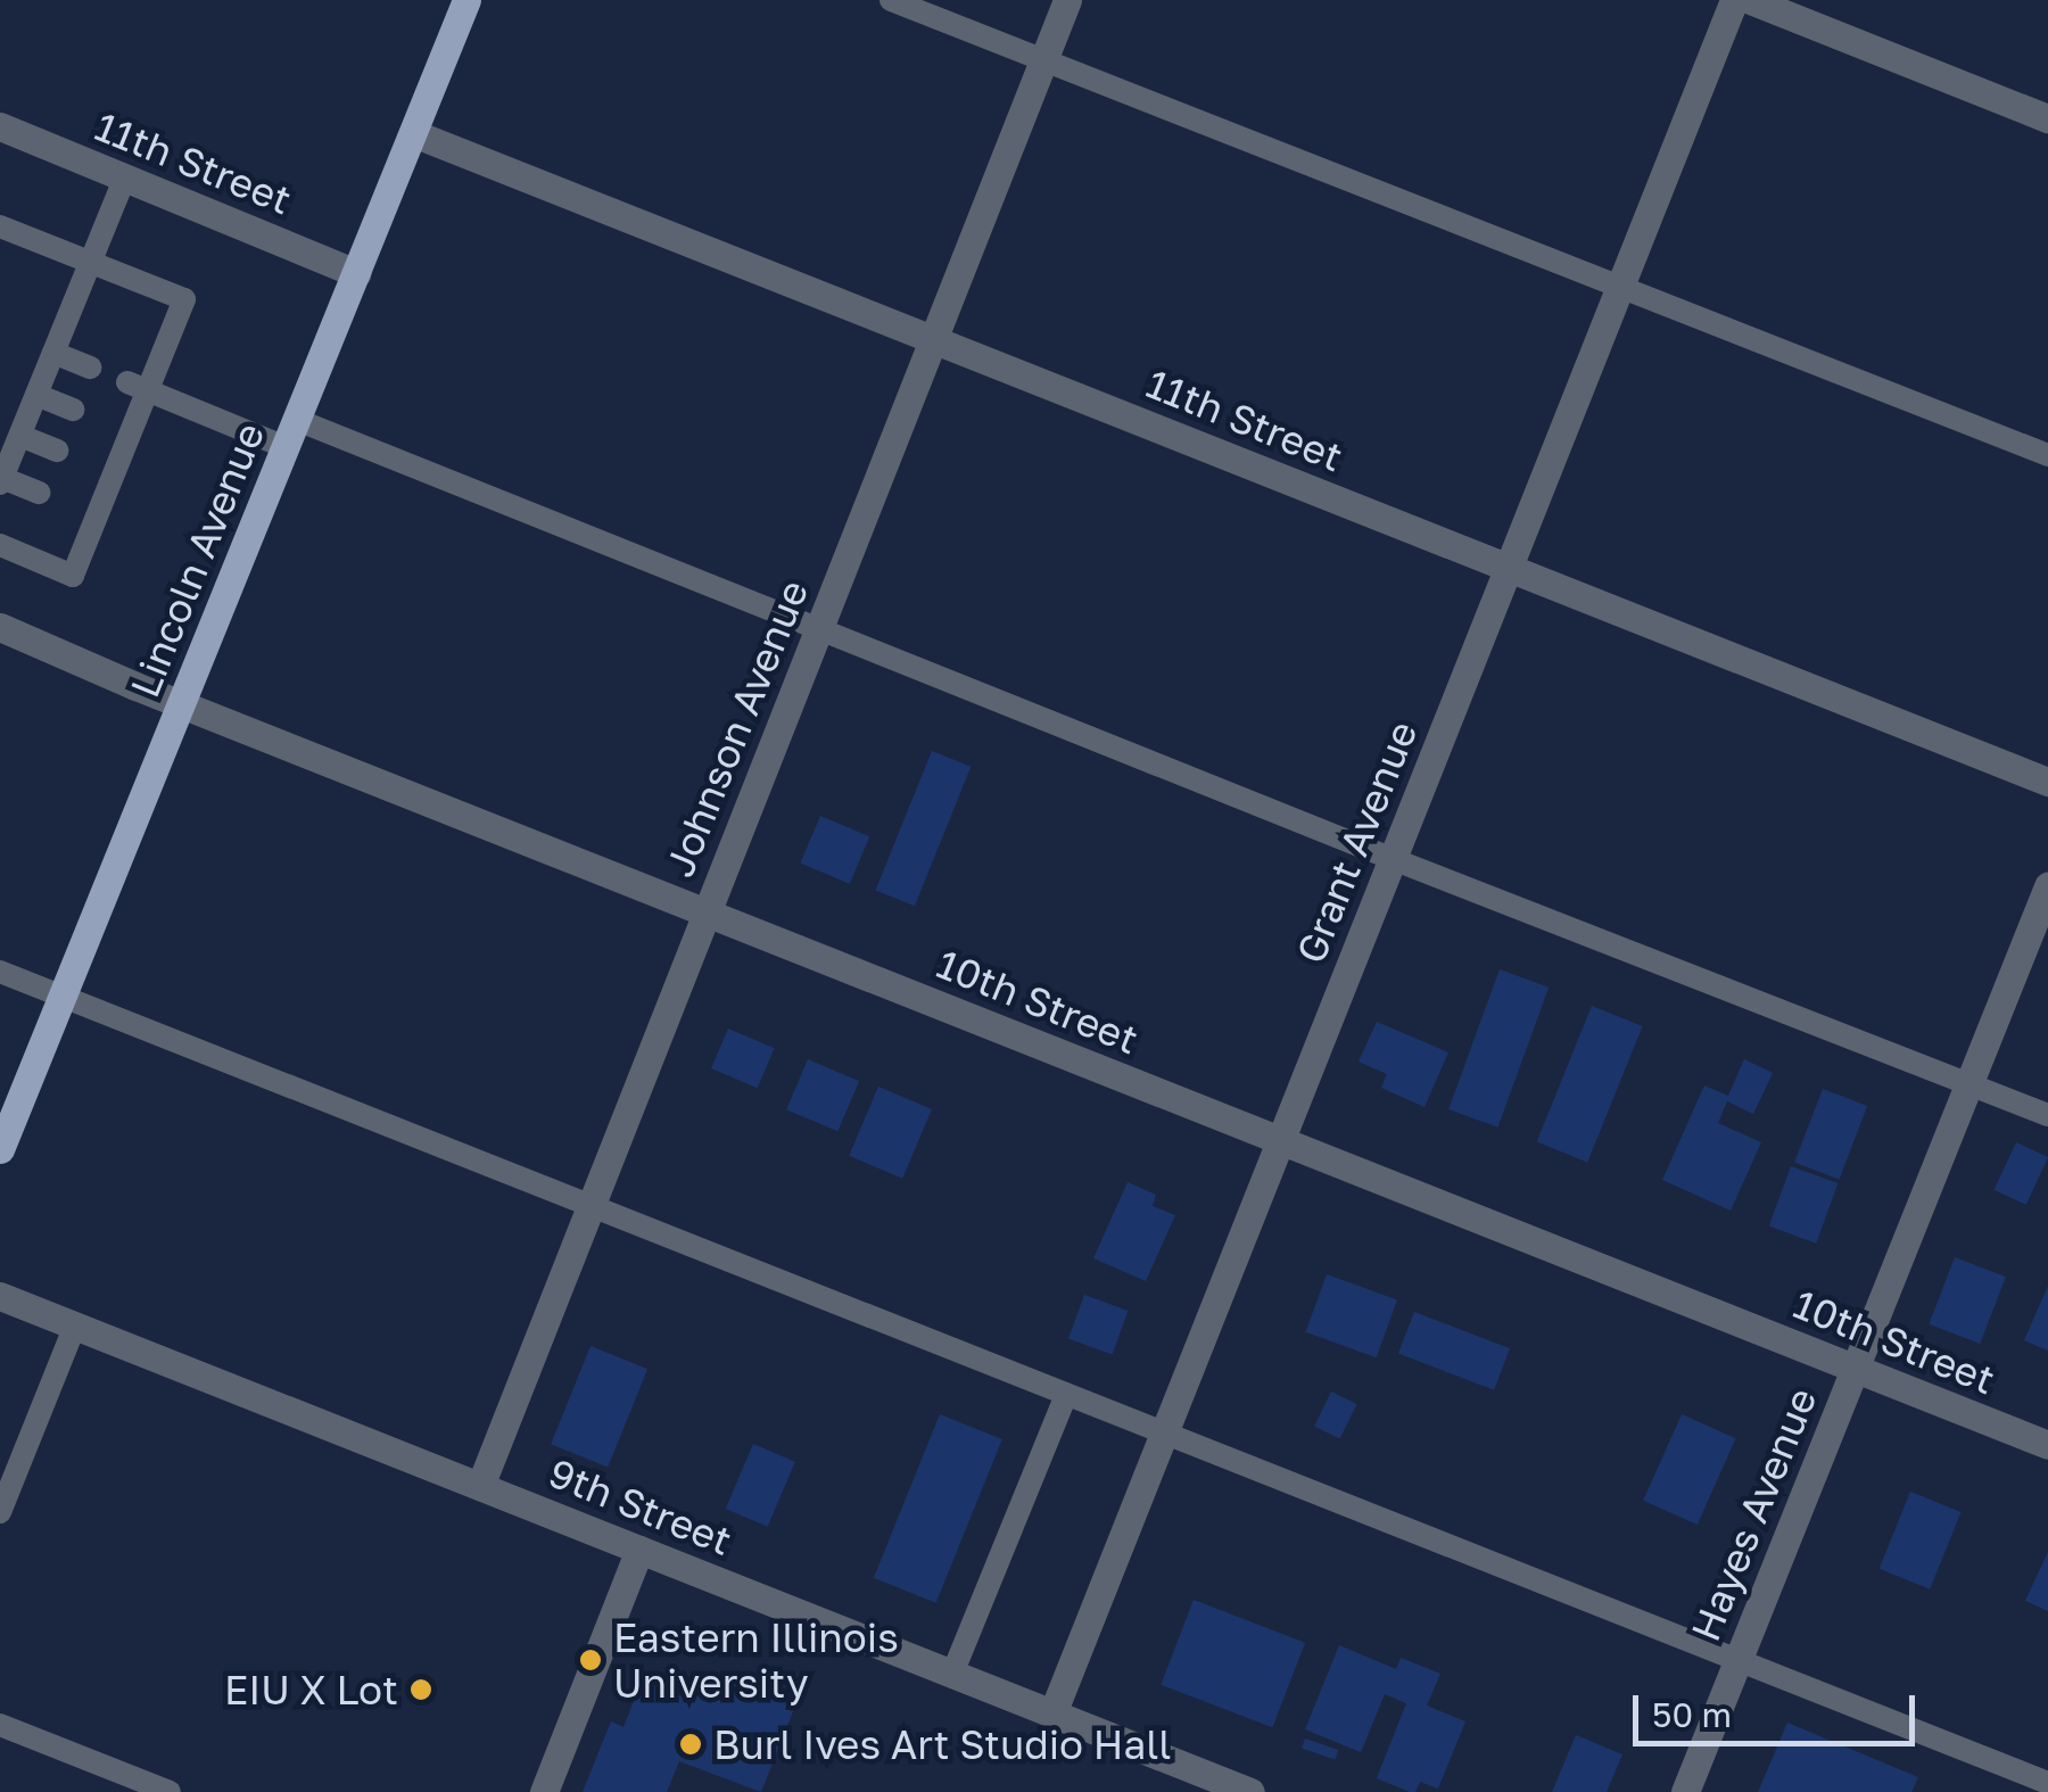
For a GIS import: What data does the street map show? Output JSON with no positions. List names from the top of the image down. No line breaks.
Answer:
{"streets":{"main road":["Lincoln Avenue"],"street":["11th Street","Johnson Avenue","Grant Avenue","10th Street","9th Street","Hayes Avenue"]},"crossings":[["11th Street","Lincoln Avenue"],["11th Street","Johnson Avenue"],["11th Street","Grant Avenue"],["Lincoln Avenue","10th Street"],["Johnson Avenue","10th Street"],["Johnson Avenue","9th Street"],["Grant Avenue","10th Street"],["Grant Avenue","9th Street"],["10th Street","Hayes Avenue"]],"places":["Eastern Illinois University","EIU X Lot","Burl Ives Art Studio Hall"],"scale_bar":"50 m"}
